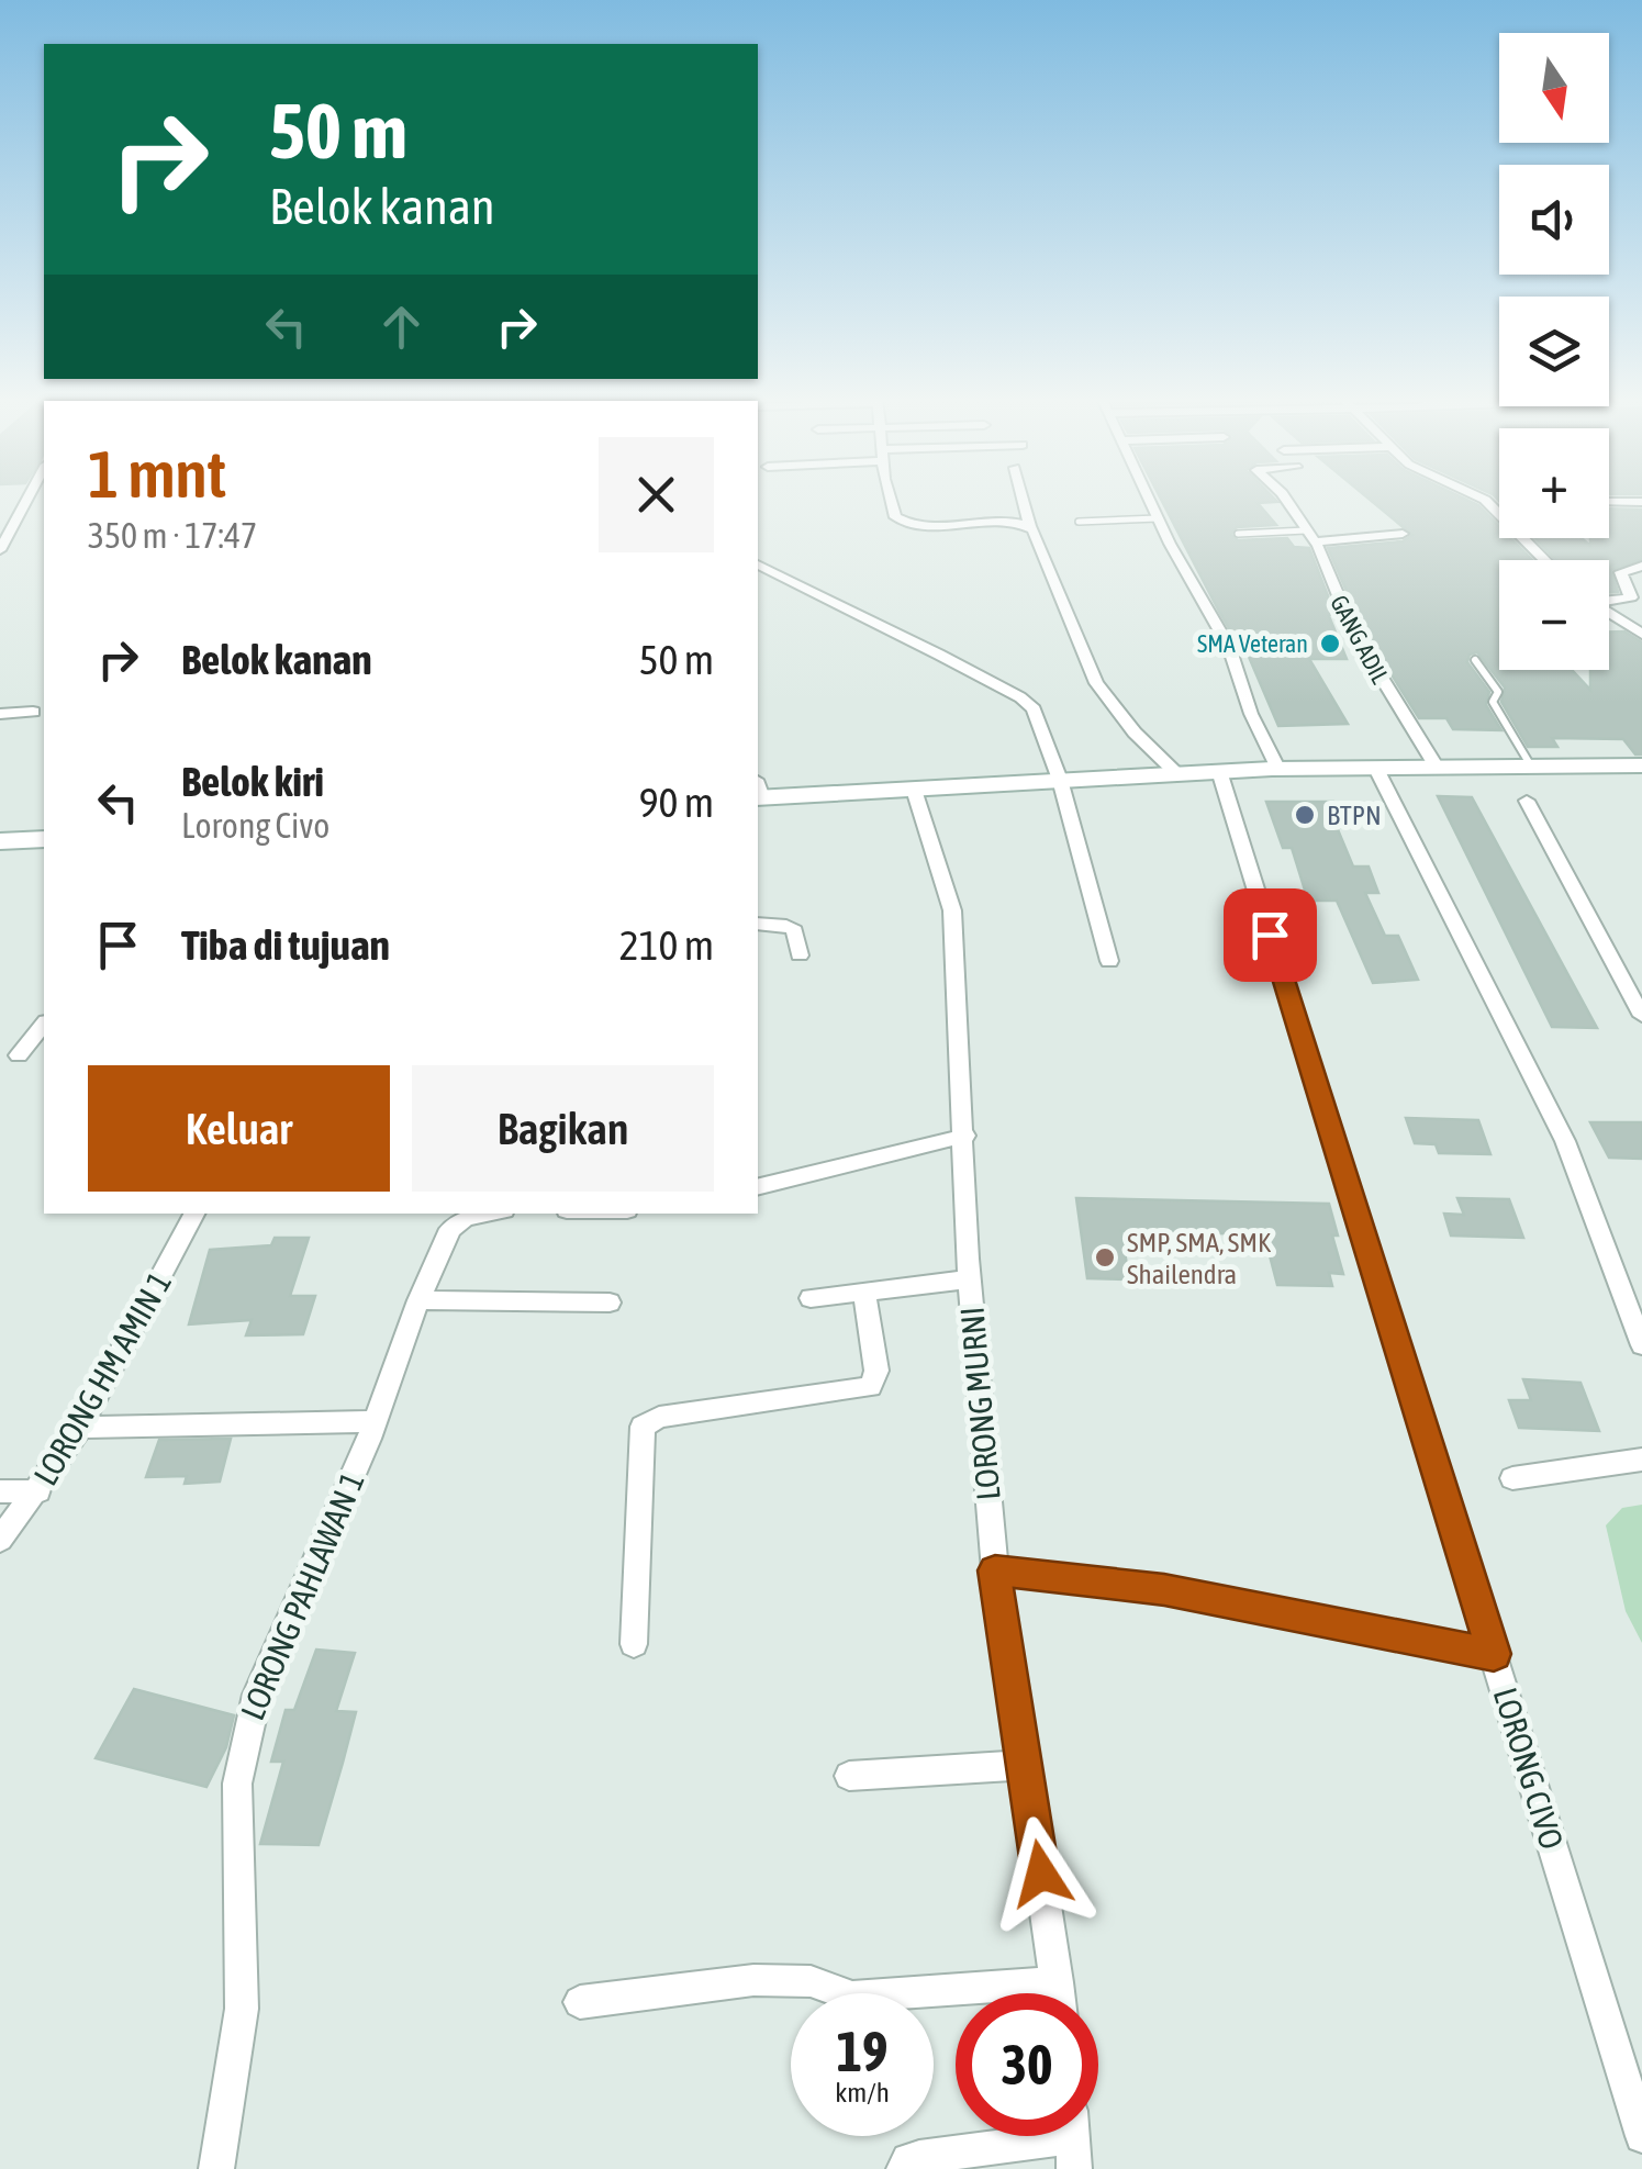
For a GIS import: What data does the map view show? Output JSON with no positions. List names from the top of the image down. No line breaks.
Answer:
{"streets":{"street":["GANG ADIL","LORONG HM AMIN 1","LORONG MURNI","LORONG PAHLAWAN 1","LORONG CIVO"]},"places":["SMA Veteran","BTPN","SMP, SMA, SMK Shailendra"],"north":"bottom","page":{"map_buttons":["+","−"],"turn":["50 m","Belok kanan"],"heading":["1 mnt","350 m · 17:47"],"list":[{"name":"Belok kanan","value":"50 m"},{"name":"Belok kiri","note":"Lorong Civo","value":"90 m"},{"name":"Tiba di tujuan","value":"210 m"}],"buttons":["Keluar","Bagikan"],"speed":"19 km/h","limit":"30"}}
